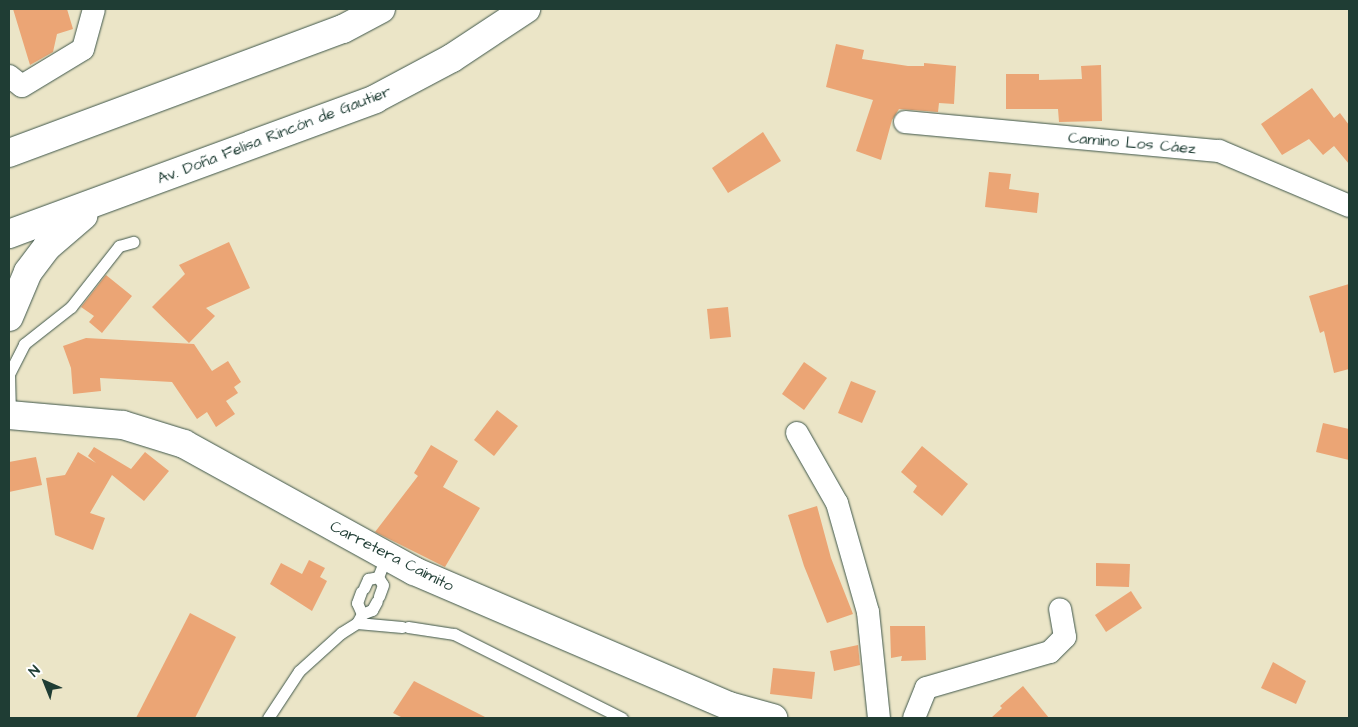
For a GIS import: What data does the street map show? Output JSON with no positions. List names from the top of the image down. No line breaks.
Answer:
{"streets":{"main road":["Av. Doña Felisa Rincón de Gautier","Carretera Caimito"],"street":["Camino Los Cáez"]},"north":"top left"}
